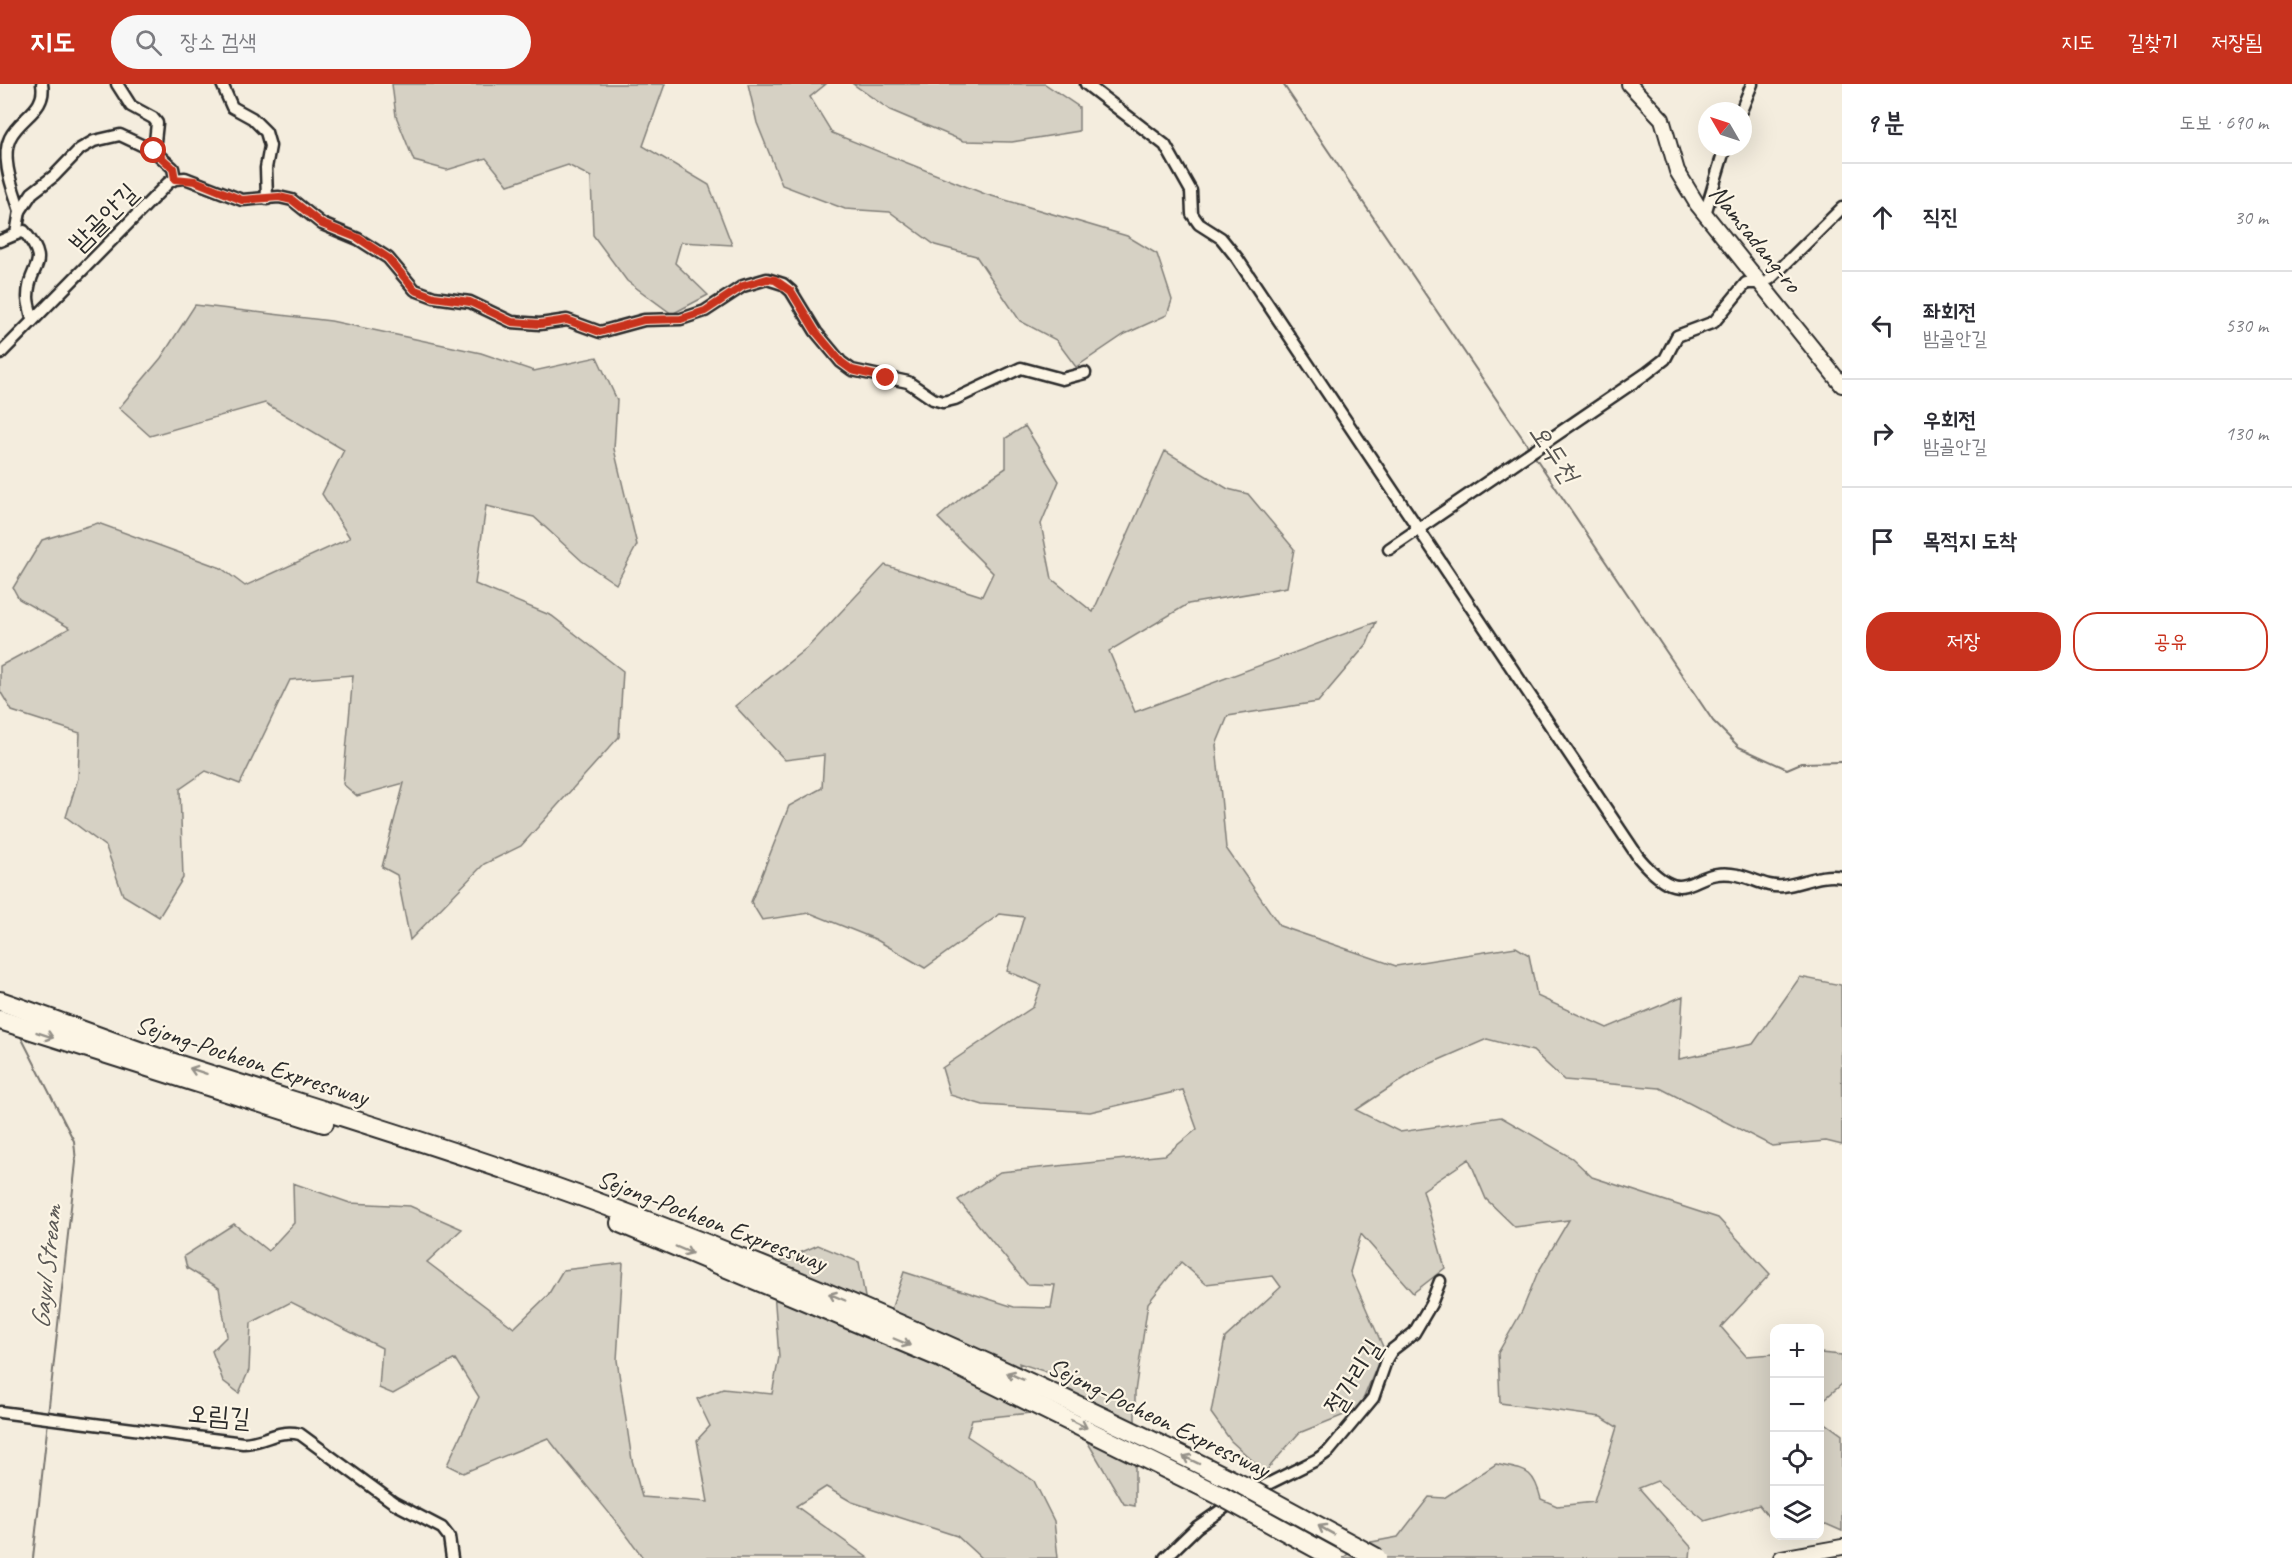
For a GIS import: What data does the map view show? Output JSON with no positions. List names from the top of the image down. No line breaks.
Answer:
{"streets":{"highway":["Sejong-Pocheon Expressway"],"street":["밤골안길","Namsadang-ro","절가리길","오림길"]},"water":["오두천","Gayul Stream"],"north":"top left","page":{"header":"지도","search":"장소 검색","nav":["지도","길찾기","저장됨"],"heading":["9 분","도보 · 690 m"],"list":[["직진","30 m"],["좌회전","밤골안길","530 m"],["우회전","밤골안길","130 m"],"목적지 도착"],"buttons":["저장","공유"],"map_buttons":["+","−"]}}
